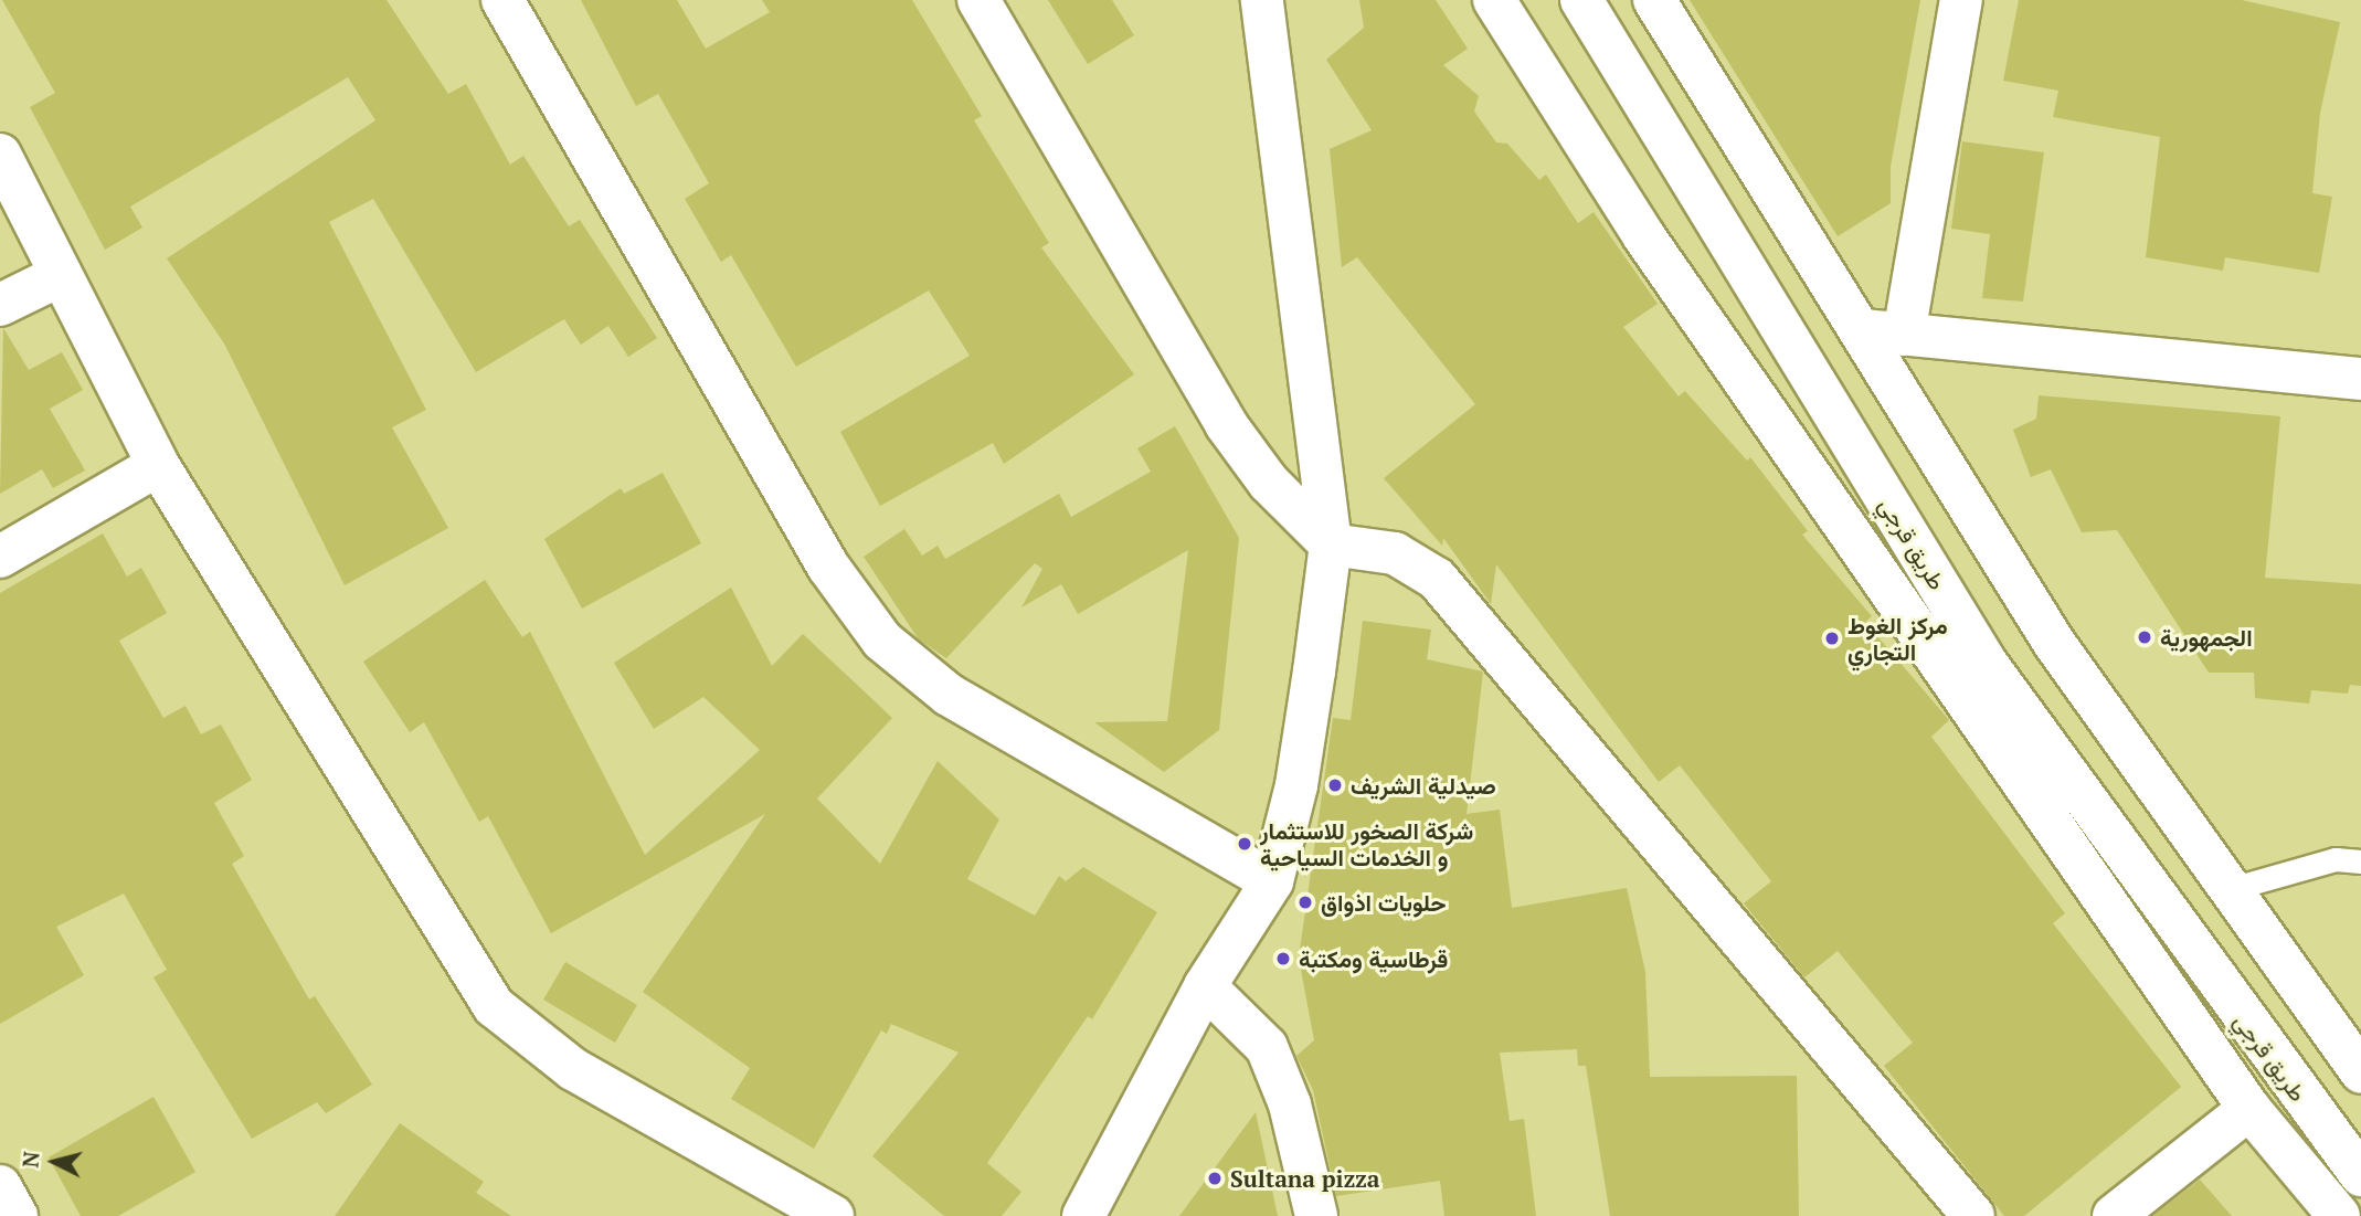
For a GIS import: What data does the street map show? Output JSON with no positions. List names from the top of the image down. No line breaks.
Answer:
{"streets":{"main road":["طريق قرجي"]},"places":["الجمهورية","مركز الغوط التجاري","صيدلية الشريف","شركة الصخور للاستثمار و الخدمات السياحية","حلويات اذواق","قرطاسية ومكتبة","Sultana pizza"],"north":"left"}
